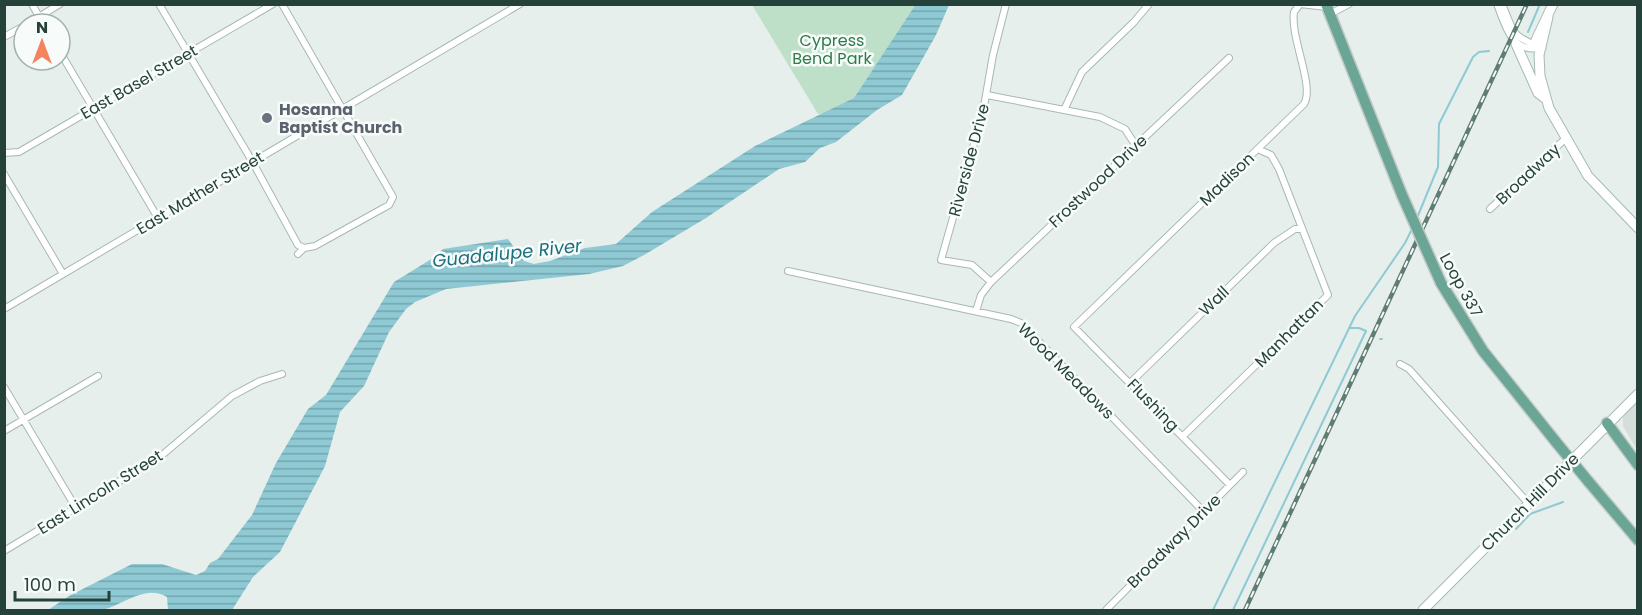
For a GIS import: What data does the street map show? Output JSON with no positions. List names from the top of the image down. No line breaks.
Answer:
{"streets":{"main road":["Loop 337"],"street":["East Basel Street","Riverside Drive","Broadway","Madison","Frostwood Drive","East Mather Street","Wall","Manhattan","Wood Meadows","Flushing","East Lincoln Street","Church Hill Drive","Broadway Drive"]},"crossings":[["Riverside Drive","Frostwood Drive"],["Madison","Loop 337"],["Madison","Manhattan"],["Madison","Flushing"],["Frostwood Drive","Wood Meadows"],["Wall","Manhattan"],["Wall","Flushing"],["Manhattan","Flushing"],["Wood Meadows","Broadway Drive"],["Flushing","Broadway Drive"]],"water":["Guadalupe River"],"parks":["Cypress Bend Park"],"places":["Hosanna Baptist Church"],"scale_bar":"100 m","north":"top"}
